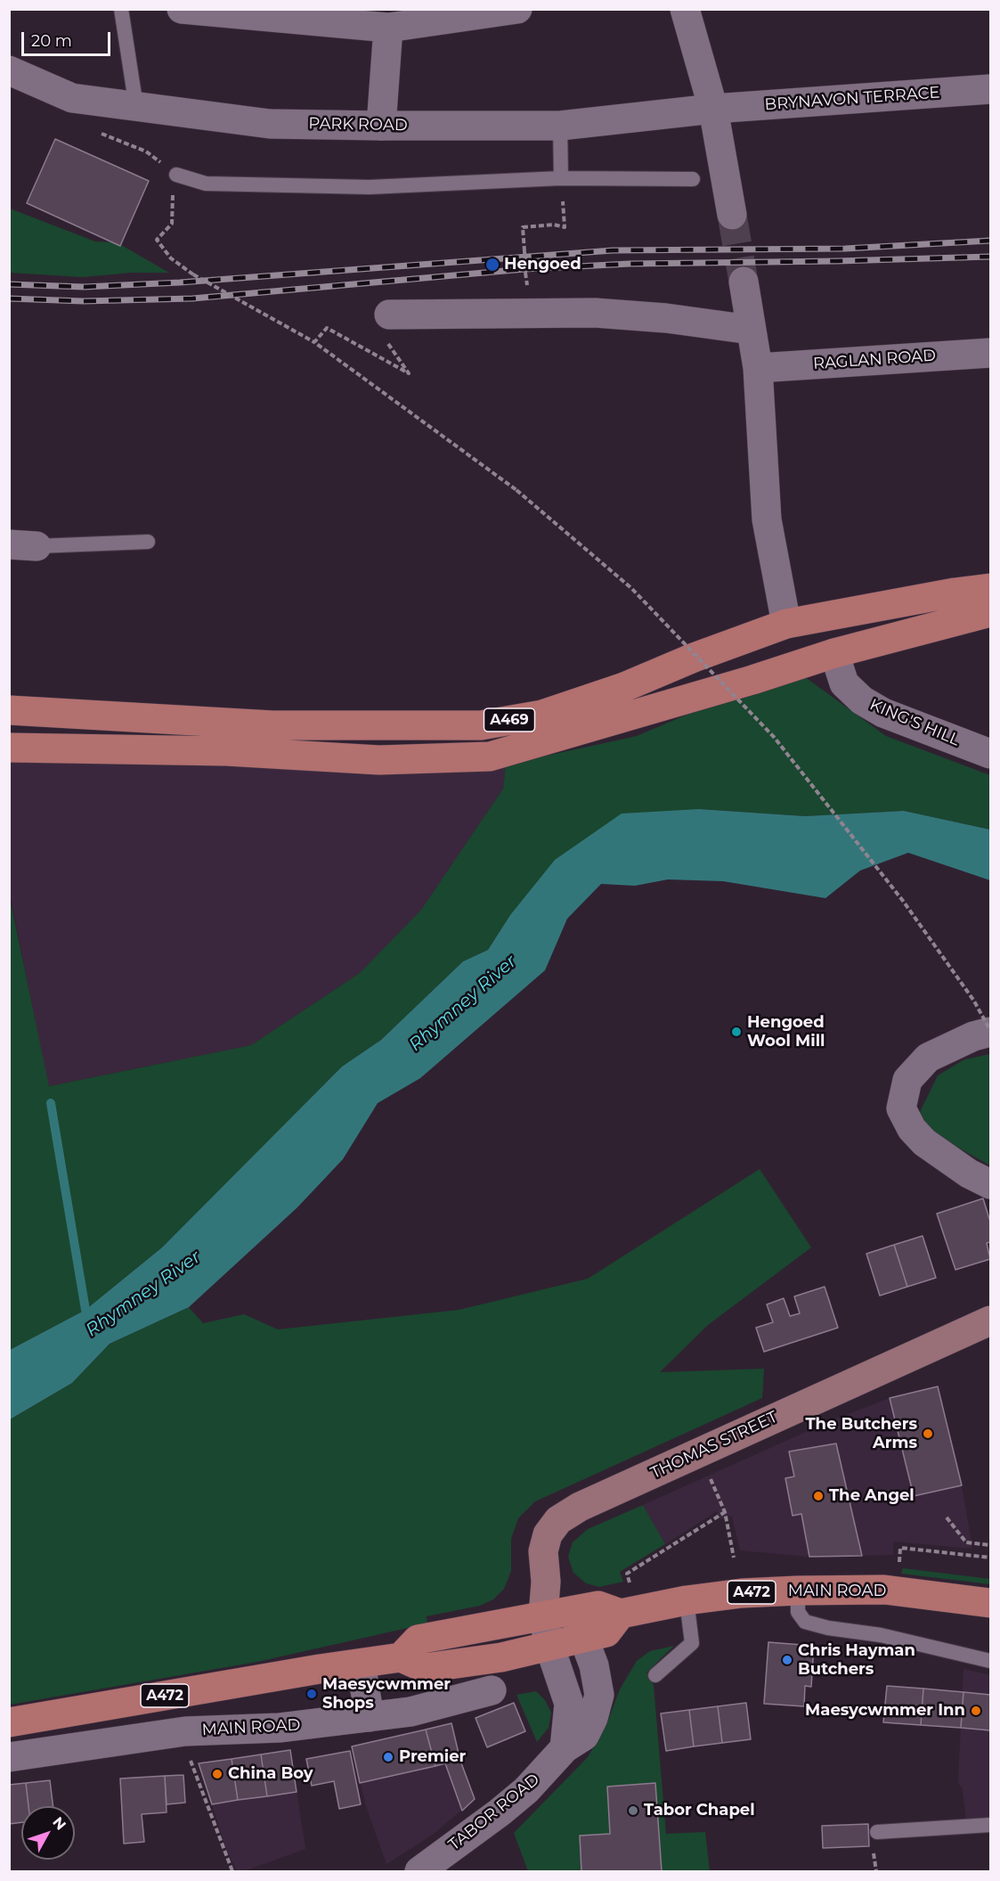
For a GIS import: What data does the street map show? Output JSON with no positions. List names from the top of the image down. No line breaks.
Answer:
{"streets":{"main road":["A469","THOMAS STREET","MAIN ROAD","A472"],"street":["BRYNAVON TERRACE","PARK ROAD","RAGLAN ROAD","KING'S HILL","TABOR ROAD"]},"crossings":[["BRYNAVON TERRACE","PARK ROAD"],["A469","KING'S HILL"],["THOMAS STREET","MAIN ROAD"],["MAIN ROAD","A472"],["MAIN ROAD","TABOR ROAD"]],"water":["Rhymney River"],"places":["Hengoed","Hengoed Wool Mill","The Butchers Arms","The Angel","Chris Hayman Butchers","Maesycwmmer Shops","Maesycwmmer Inn","Premier","China Boy","Tabor Chapel"],"scale_bar":"20 m","north":"top right"}
